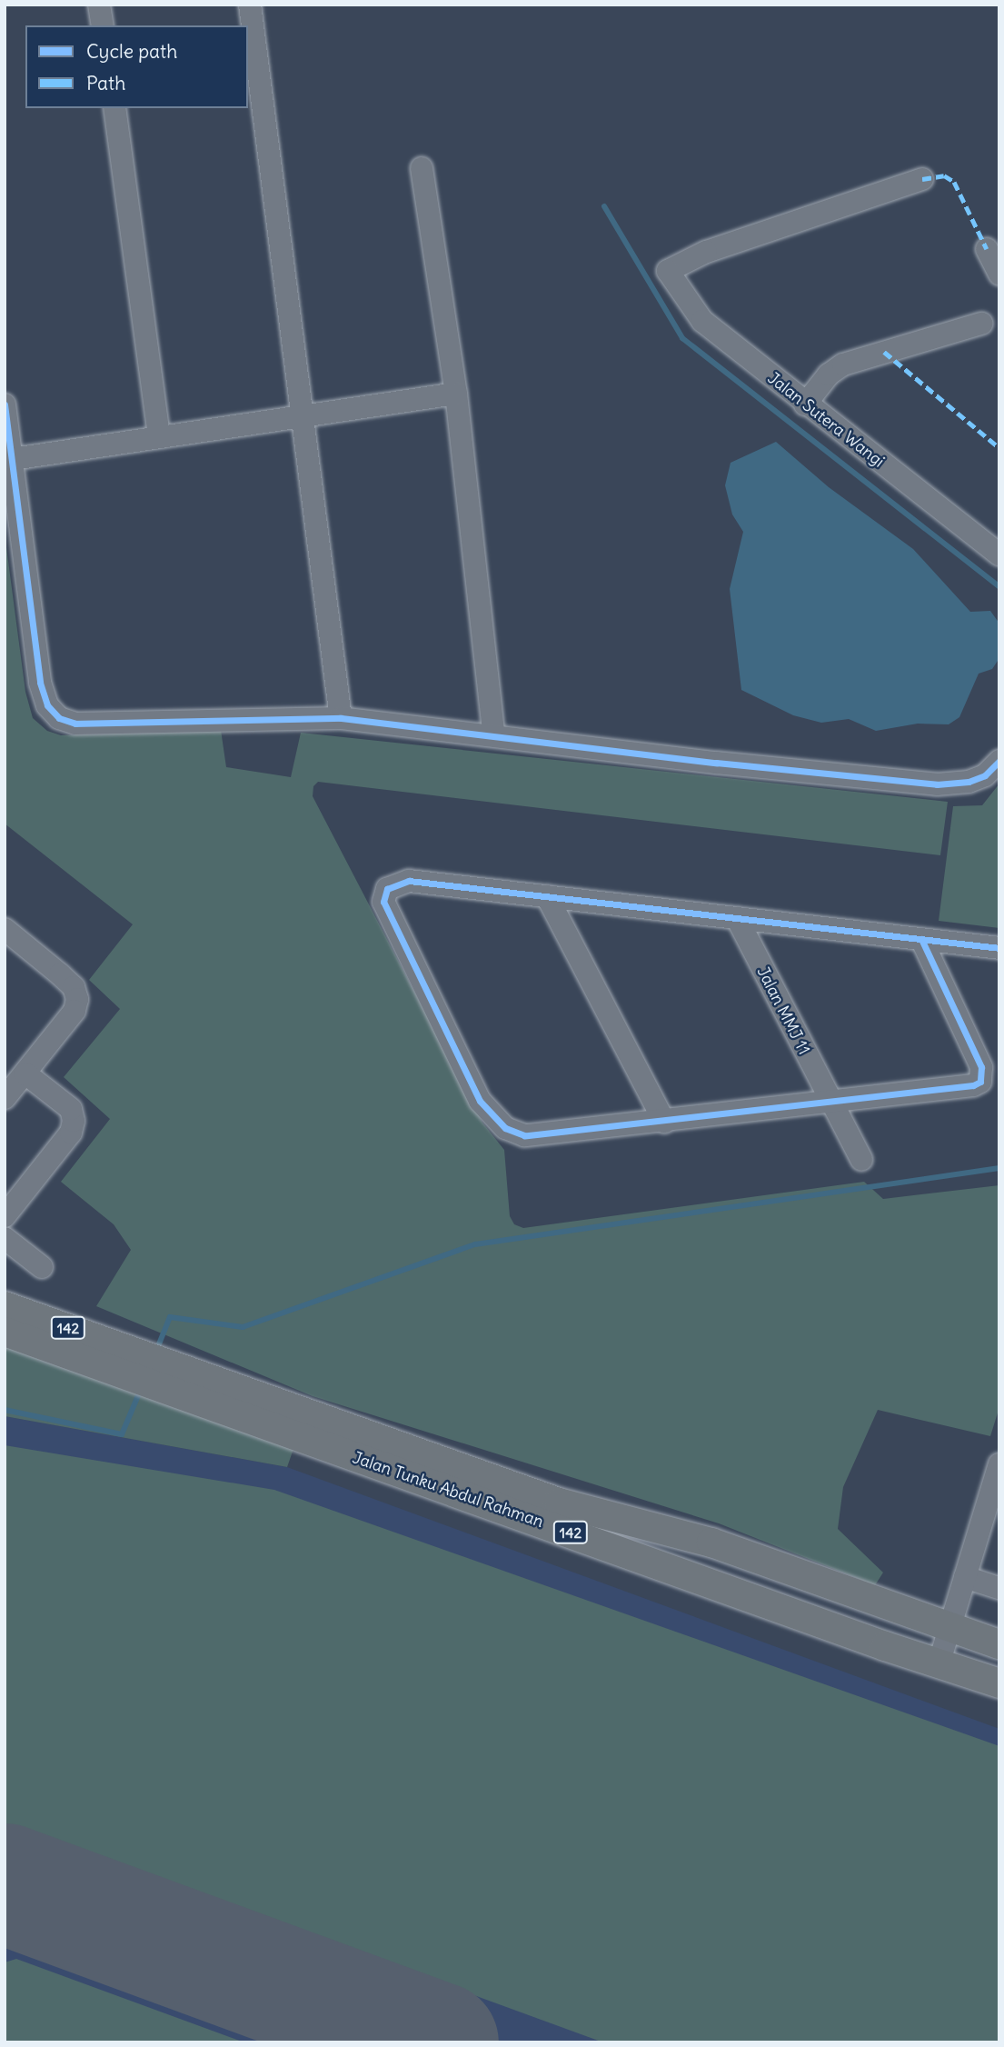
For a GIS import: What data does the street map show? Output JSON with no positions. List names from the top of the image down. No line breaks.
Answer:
{"streets":{"main road":["142","Jalan Tunku Abdul Rahman"],"street":["Jalan Sutera Wangi","Jalan MMJ 11"]},"legend":["Cycle path","Path"]}
